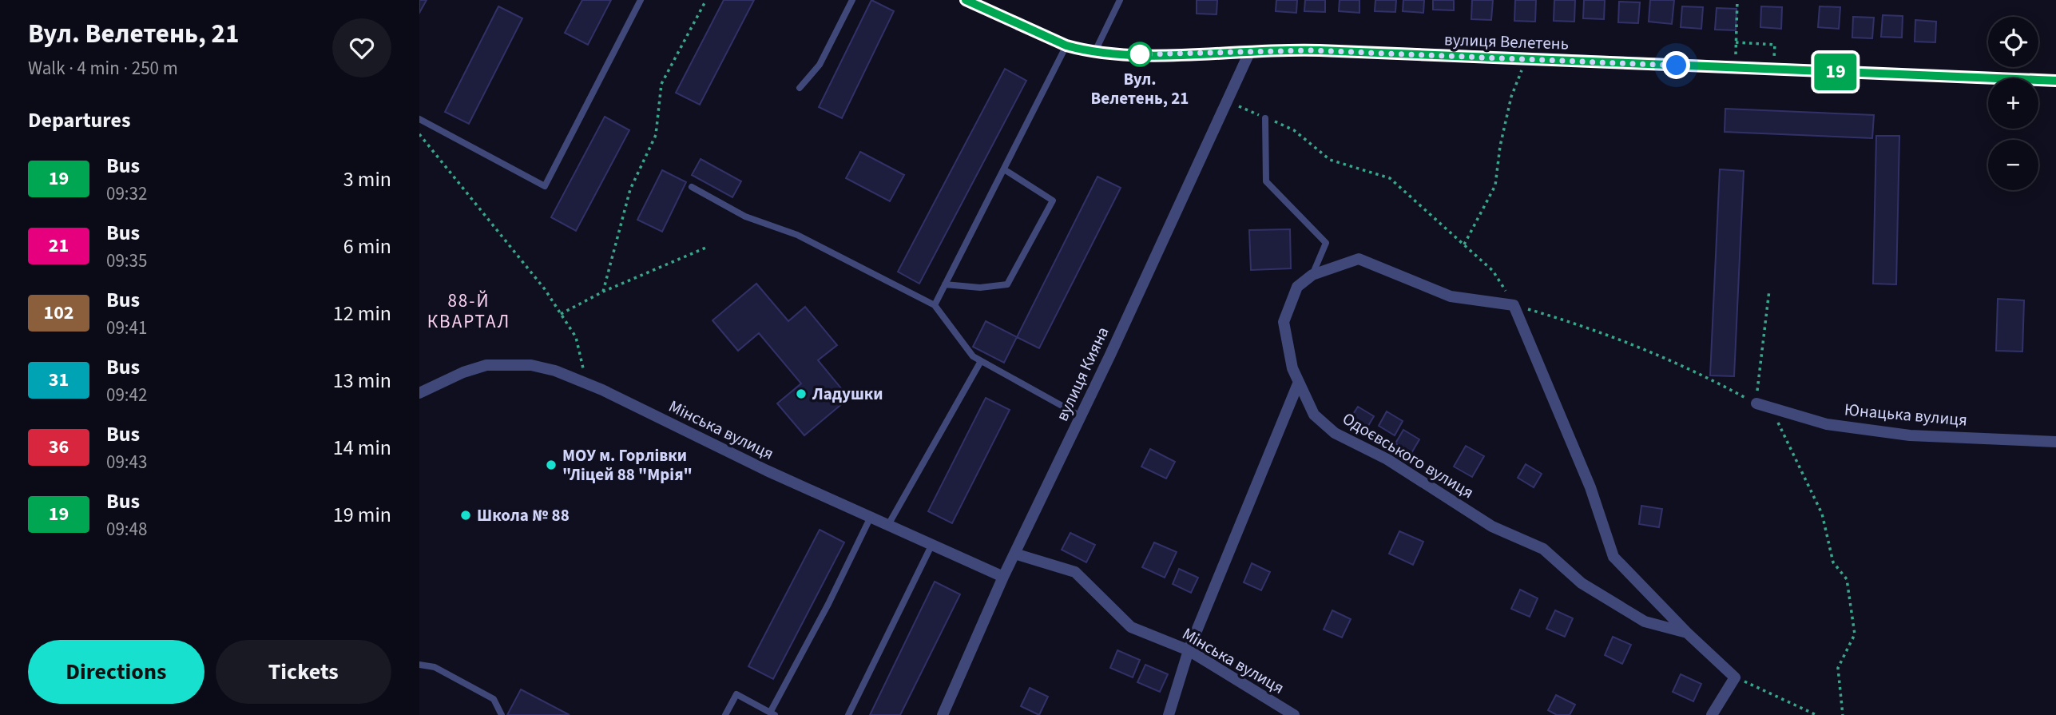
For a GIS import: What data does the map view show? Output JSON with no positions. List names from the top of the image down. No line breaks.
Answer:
{"streets":{"street":["вулиця Велетень","вулиця Кияна","Юнацька вулиця","Мінська вулиця","Одоєвського вулиця"]},"crossings":[["вулиця Велетень","вулиця Кияна"],["вулиця Кияна","Мінська вулиця"]],"districts":["88-Й КВАРТАЛ"],"places":["Вул. Велетень, 21","Ладушки","МОУ м. Горлівки \"Ліцей 88 \"Мрія\"","Школа № 88"],"lines":["bus line 19"],"page":{"heading":[["Вул. Велетень, 21","Walk · 4 min · 250 m"],"Departures"],"on_map":"19","map_buttons":["+","−"],"list":[{"mark":"19","name":"Bus","note":"09:32","value":"3 min"},{"mark":"21","name":"Bus","note":"09:35","value":"6 min"},{"mark":"102","name":"Bus","note":"09:41","value":"12 min"},{"mark":"31","name":"Bus","note":"09:42","value":"13 min"},{"mark":"36","name":"Bus","note":"09:43","value":"14 min"},{"mark":"19","name":"Bus","note":"09:48","value":"19 min"}],"buttons":["Directions","Tickets"]}}
